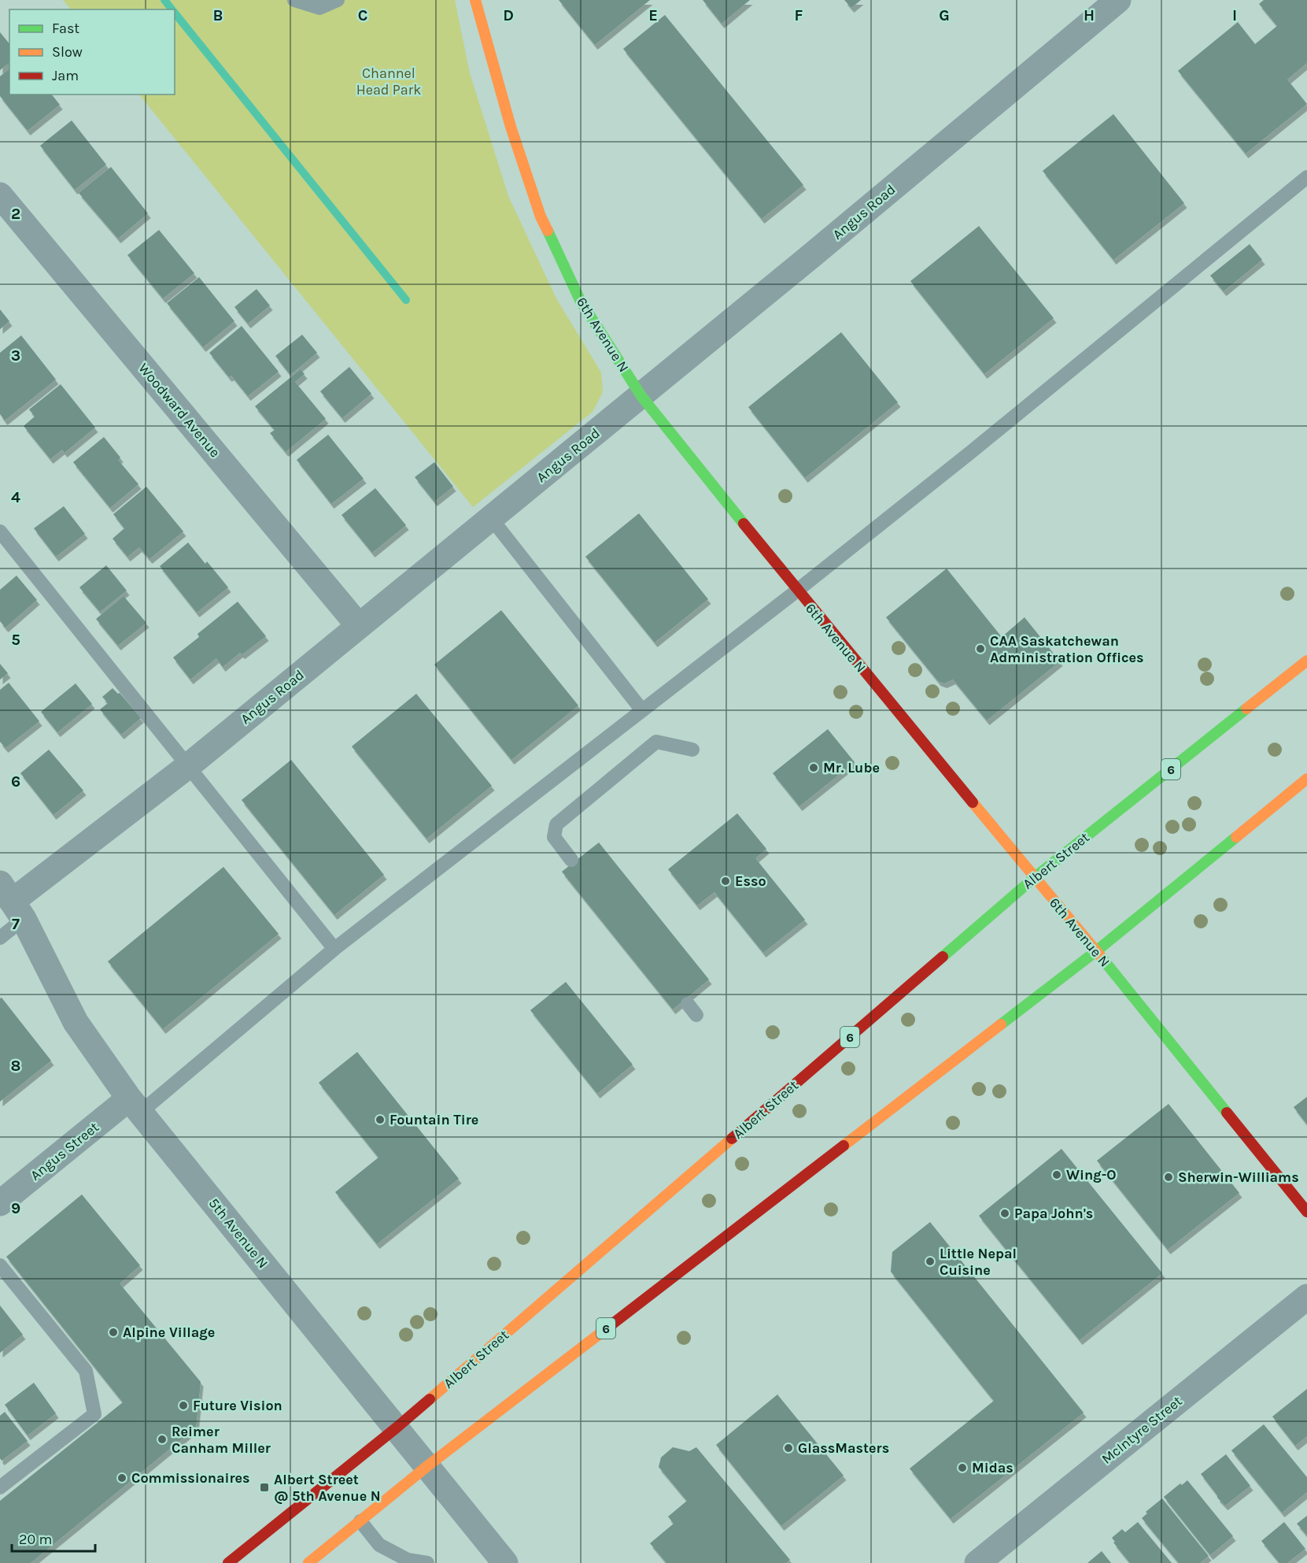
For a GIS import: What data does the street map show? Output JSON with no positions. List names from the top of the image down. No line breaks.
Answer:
{"streets":{"main road":["6th Avenue N","6","Albert Street"],"street":["Angus Road","Woodward Avenue","Angus Street","5th Avenue N","McIntyre Street"]},"crossings":[["Angus Road","6th Avenue N"],["Angus Road","Woodward Avenue"],["Angus Road","5th Avenue N"],["6th Avenue N","6"],["6th Avenue N","Albert Street"],["6","5th Avenue N"],["Albert Street","5th Avenue N"],["Angus Street","5th Avenue N"]],"parks":["Channel Head Park"],"places":{"other":["CAA Saskatchewan Administration Offices","Mr. Lube","Esso","Fountain Tire","Wing-O","Sherwin-Williams","Papa John's","Little Nepal Cuisine","Alpine Village","Future Vision","Reimer Canham Miller","GlassMasters","Midas","Commissionaires"],"transit":["Albert Street @ 5th Avenue N"]},"legend":["Fast","Slow","Jam"],"scale_bar":"20 m","grid":{"columns":["B","C","D","E","F","G","H","I"],"rows":["2","3","4","5","6","7","8","9"]}}
